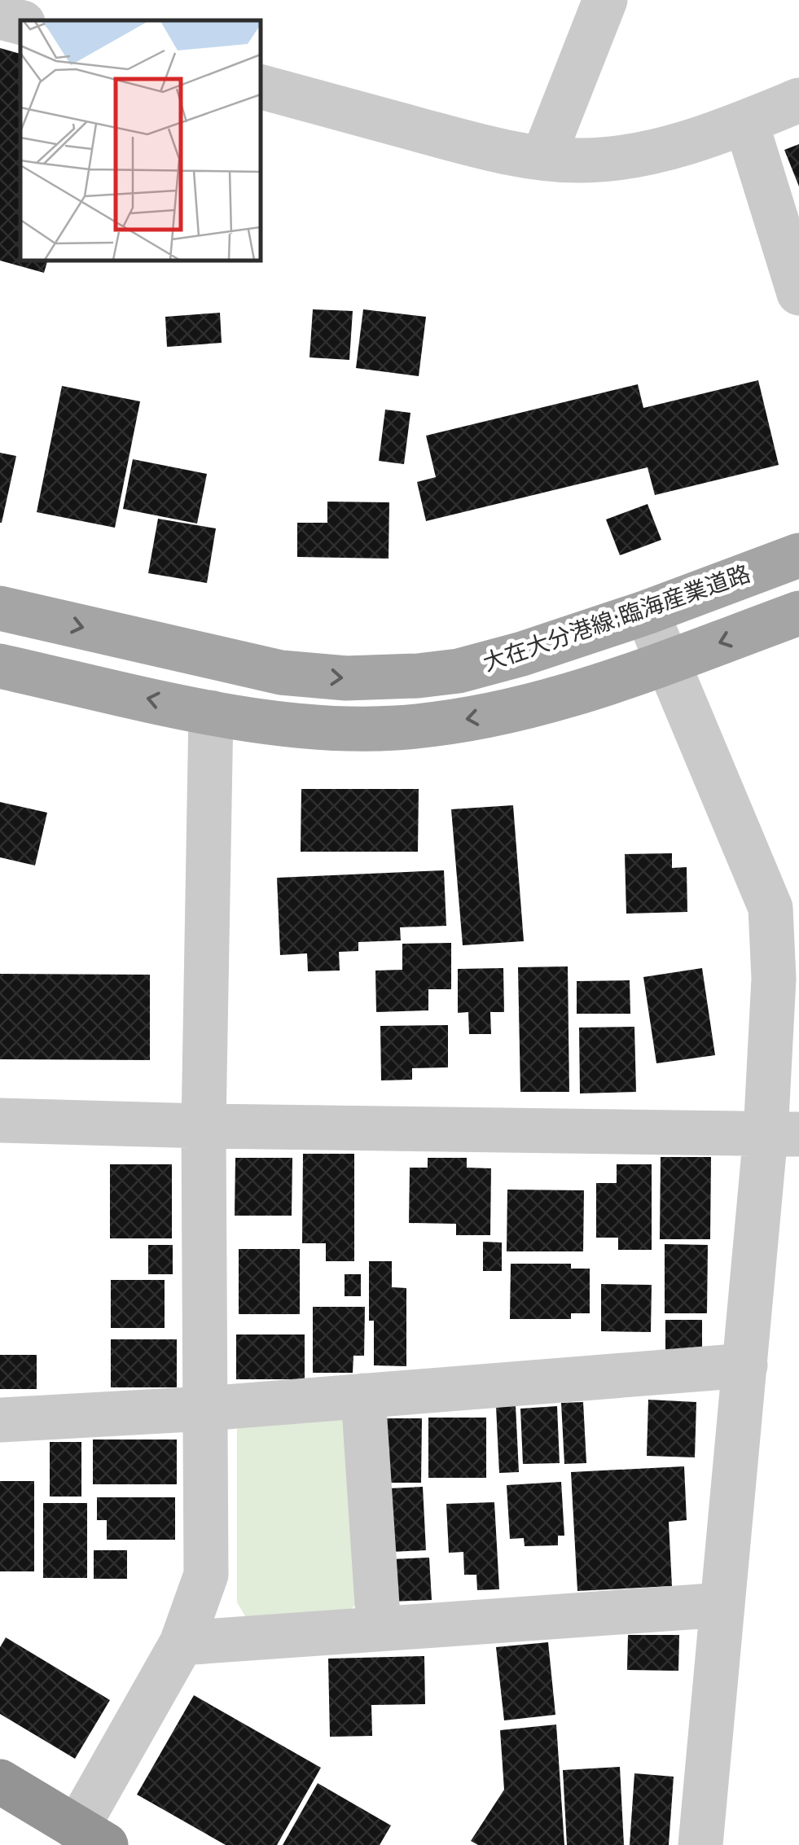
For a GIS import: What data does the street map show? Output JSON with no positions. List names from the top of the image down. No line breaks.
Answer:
{"streets":{"main road":["大在大分港線;臨海産業道路"]}}
